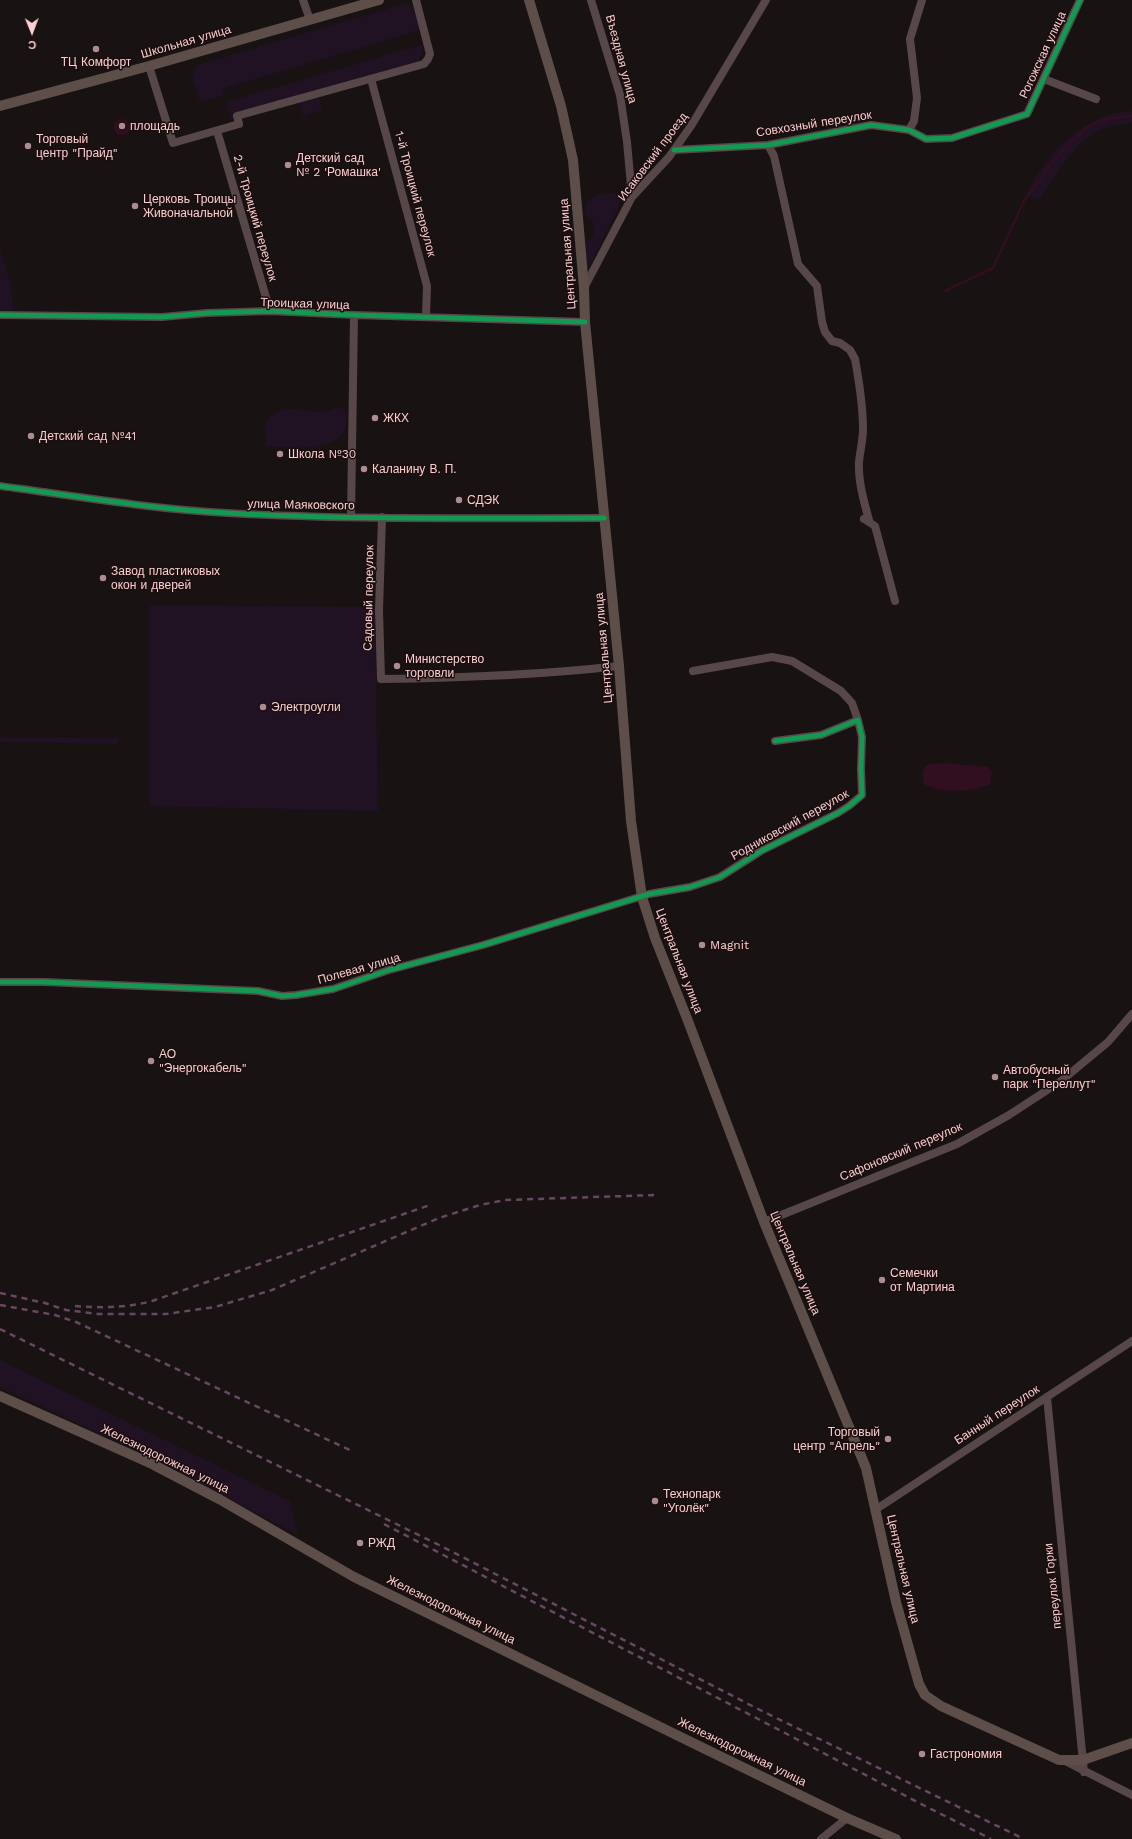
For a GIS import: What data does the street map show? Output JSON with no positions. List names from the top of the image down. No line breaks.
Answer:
{"streets":{"main road":["Школьная улица","Центральная улица","Железнодорожная улица"],"street":["Рогожская улица","Въездная улица","Совхозный переулок","Исаковский проезд","1-й Троицкий переулок","2-й Троицкий переулок","Троицкая улица","улица Маяковского","Садовый переулок","Родниковский переулок","Полевая улица","Сафоновский переулок","Банный переулок","переулок Горки"]},"crossings":[["Рогожская улица","Совхозный переулок"],["Въездная улица","Исаковский проезд"],["Совхозный переулок","Исаковский проезд"],["Исаковский проезд","Центральная улица"],["1-й Троицкий переулок","Троицкая улица"],["2-й Троицкий переулок","Троицкая улица"],["Центральная улица","Троицкая улица"],["Центральная улица","улица Маяковского"],["Центральная улица","Садовый переулок"],["Центральная улица","Родниковский переулок"],["Центральная улица","Полевая улица"],["Центральная улица","Сафоновский переулок"],["Центральная улица","Банный переулок"],["улица Маяковского","Садовый переулок"],["Родниковский переулок","Полевая улица"],["Банный переулок","переулок Горки"]],"places":["ТЦ Комфорт","площадь","Торговый центр \"Прайд\"","Детский сад № 2 'Ромашка'","Церковь Троицы Живоначальной","ЖКХ","Детский сад №41","Школа №30","Каланину В. П.","СДЭК","Завод пластиковых окон и дверей","Министерство торговли","Электроугли","Magnit","АО \"Энергокабель\"","Автобусный парк \"Переллут\"","Семечки от Мартина","Торговый центр \"Апрель\"","Технопарк \"Уголёк\"","РЖД","Гастрономия"],"north":"bottom"}
